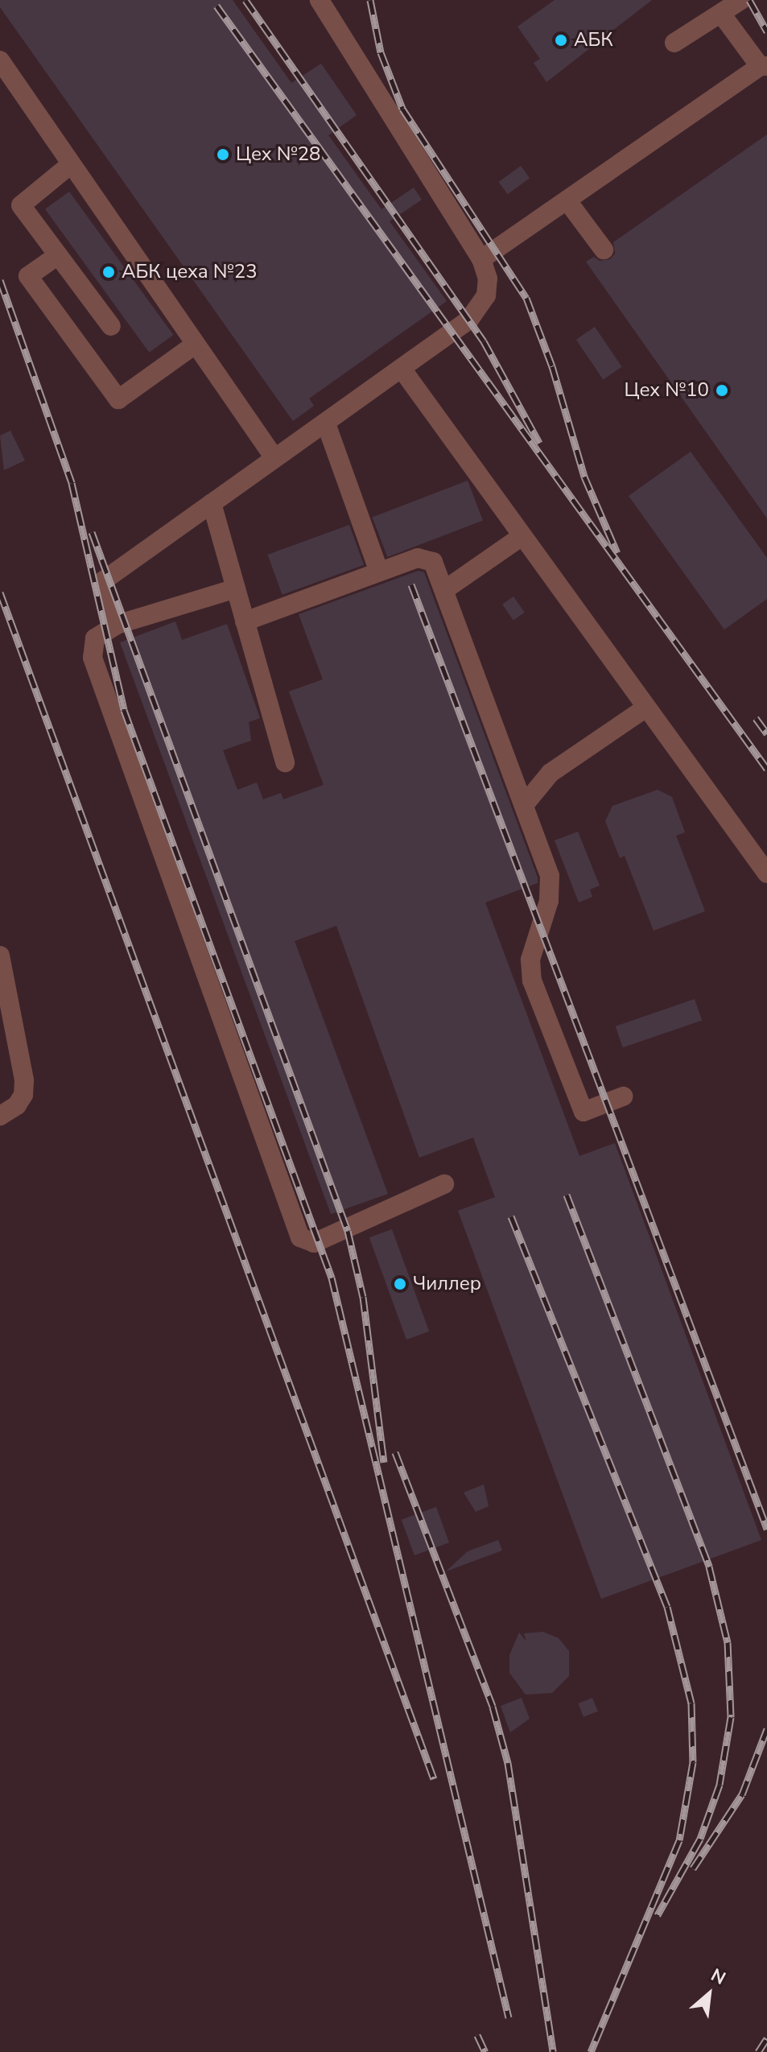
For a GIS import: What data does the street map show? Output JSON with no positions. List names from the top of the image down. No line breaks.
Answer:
{"places":["АБК","Цех №28","АБК цеха №23","Цех №10","Чиллер"],"north":"top right"}
